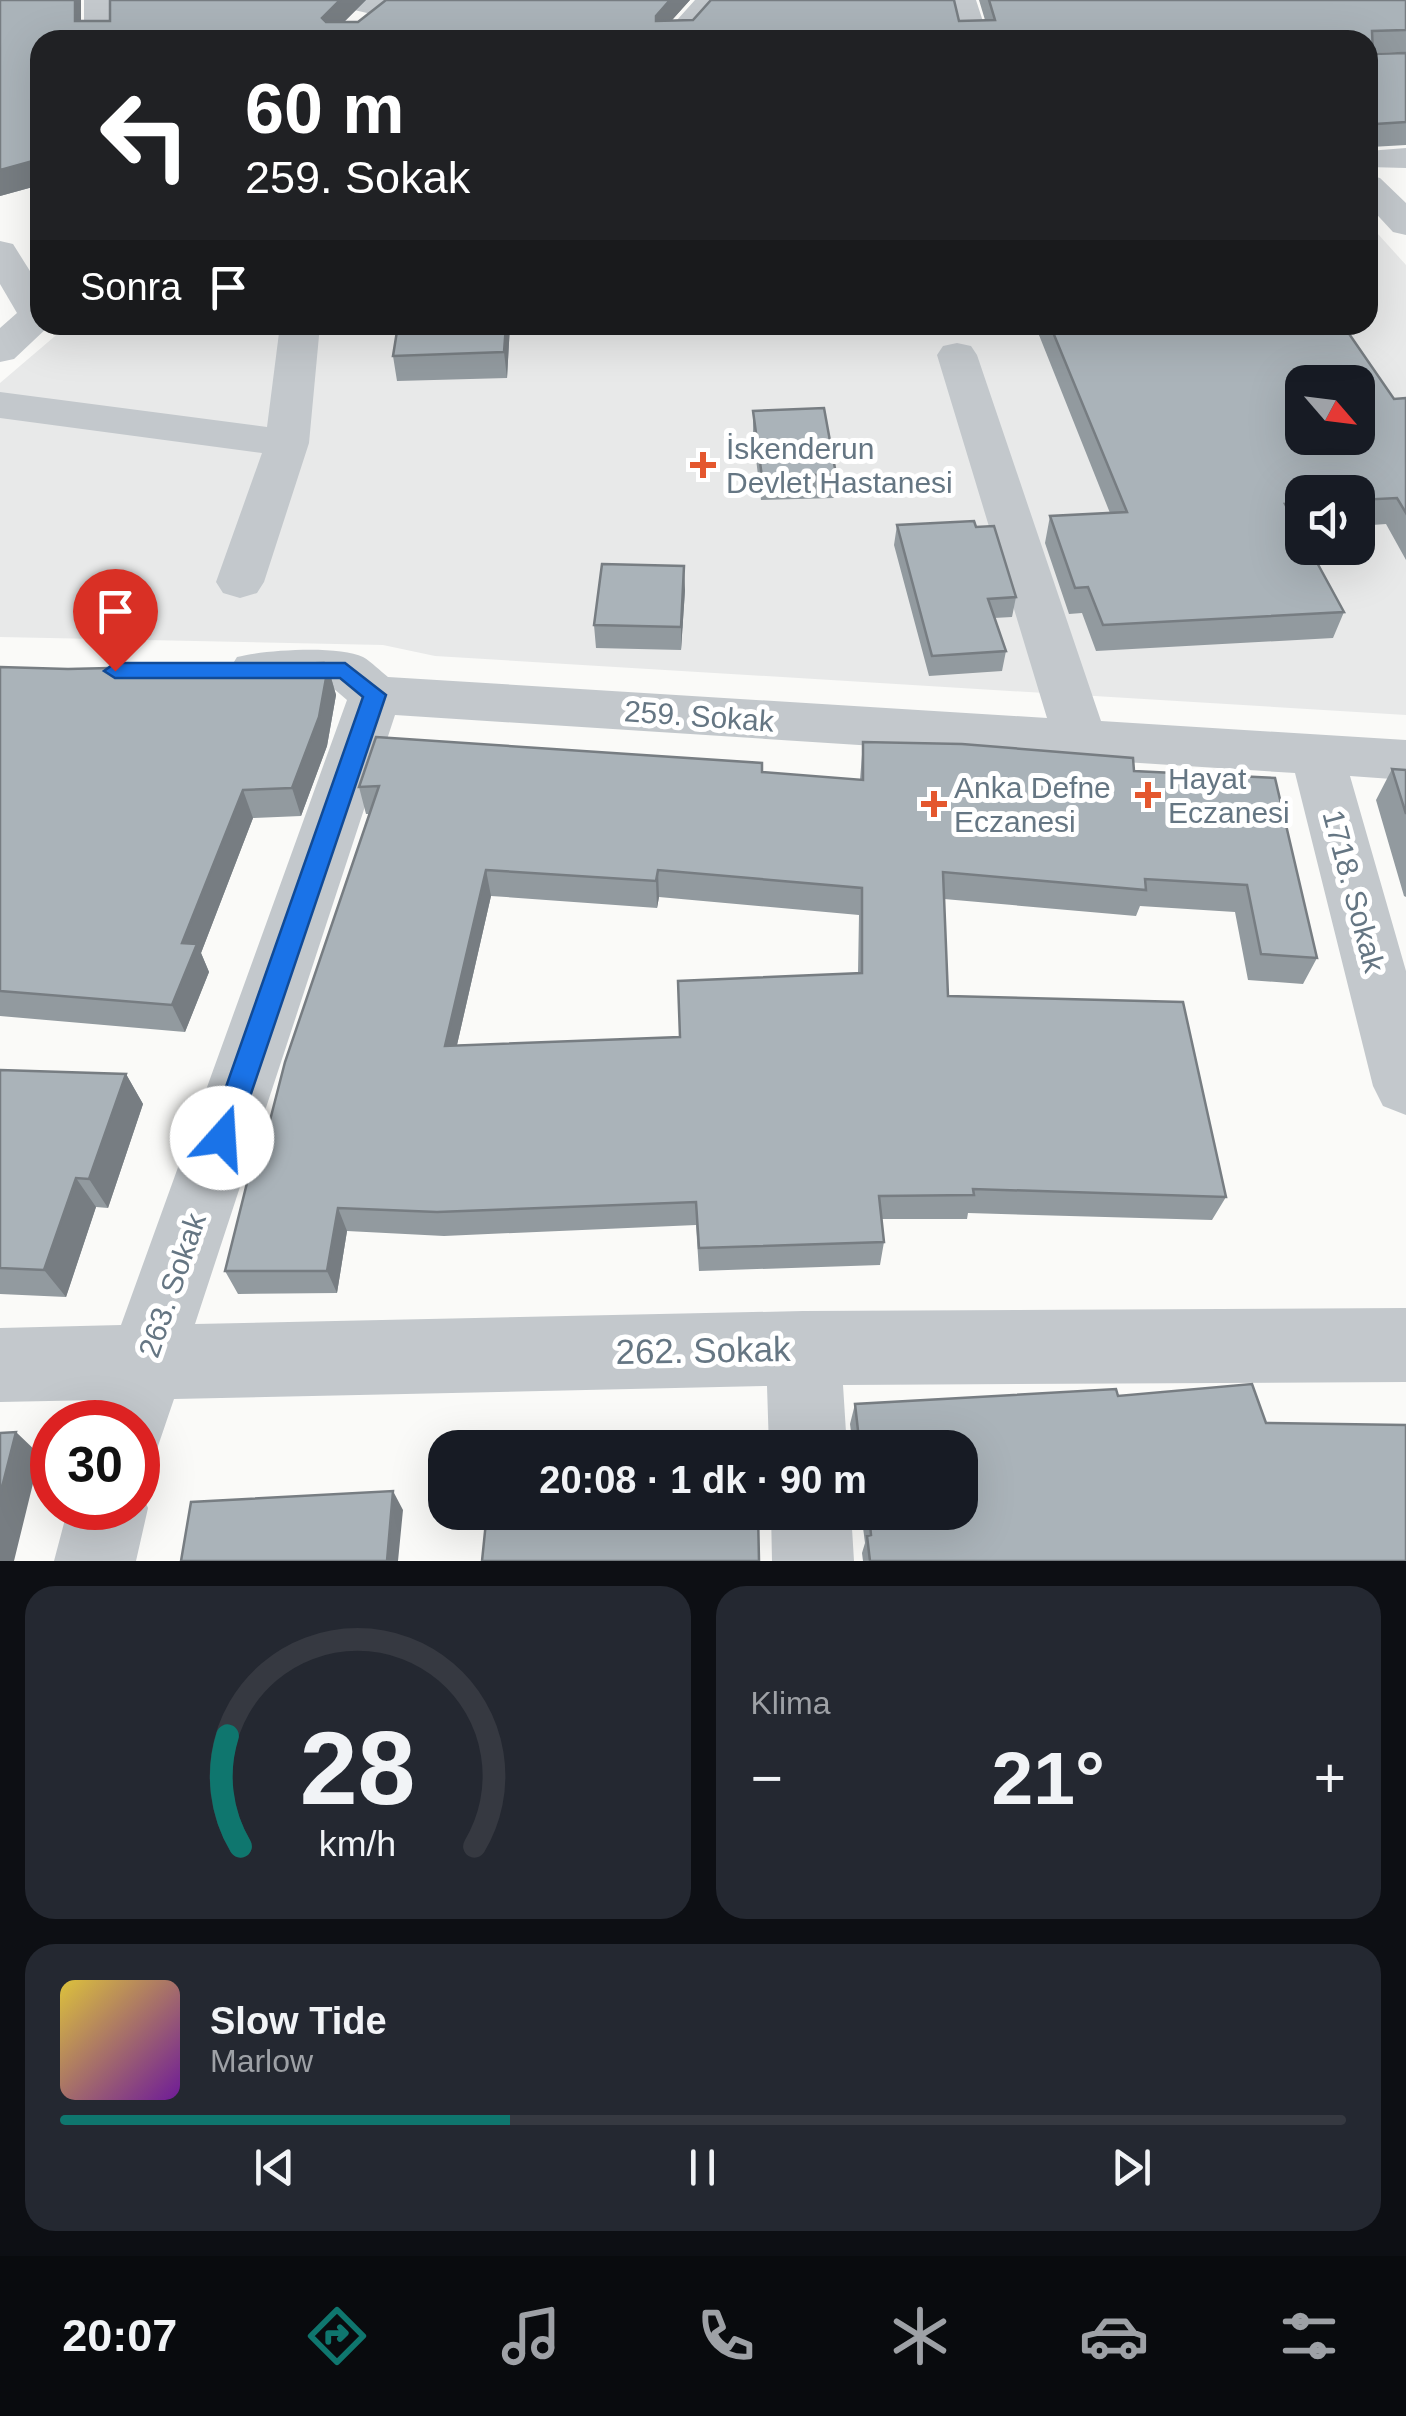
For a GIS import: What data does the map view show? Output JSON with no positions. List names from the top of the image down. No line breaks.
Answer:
{"streets":{"street":["259. Sokak","1718. Sokak","263. Sokak","262. Sokak"]},"crossings":[["259. Sokak","1718. Sokak"],["259. Sokak","263. Sokak"],["263. Sokak","262. Sokak"]],"places":{"health":["İskenderun Devlet Hastanesi","Hayat Eczanesi","Anka Defne Eczanesi"]},"north":"bottom right","page":{"turn":["60 m","259. Sokak"],"then":"Sonra","limit":"30","trip":"20:08 · 1 dk · 90 m","tile":"Klima","heat":["−","21°","+"],"song":["Slow Tide","Marlow"],"tabs":"20:07","gauge":["28","km/h"]}}
